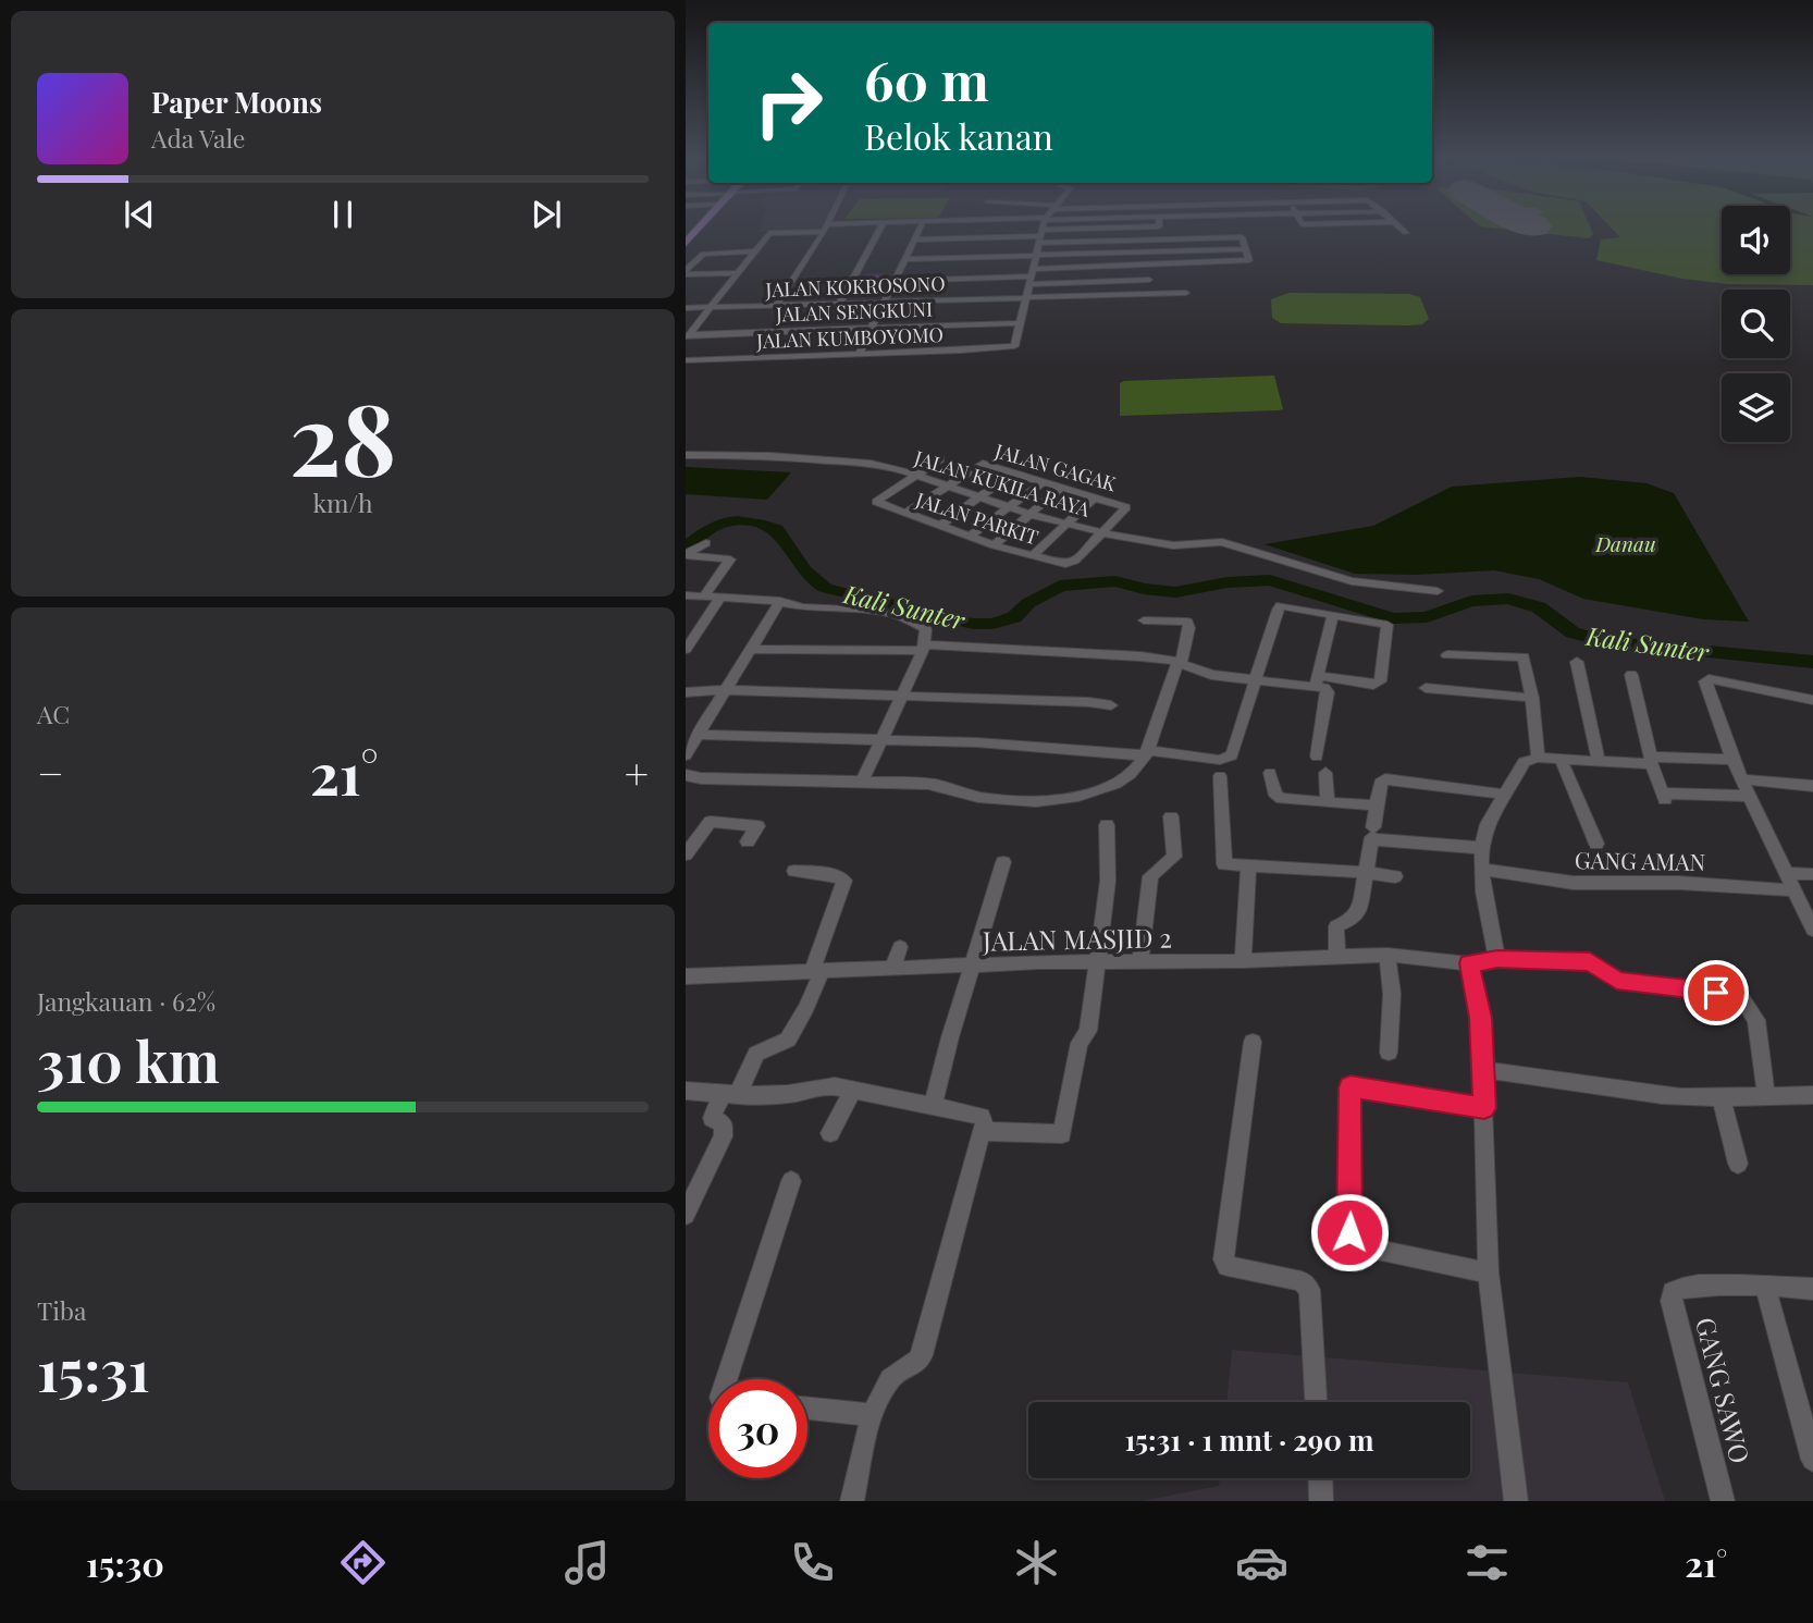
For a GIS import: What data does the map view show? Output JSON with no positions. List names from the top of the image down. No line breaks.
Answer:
{"streets":{"street":["JALAN KOKROSONO","JALAN SENGKUNI","JALAN KUMBOYOMO","JALAN GAGAK","JALAN KUKILA RAYA","JALAN PARKIT","GANG AMAN","JALAN MASJID 2","GANG SAWO"]},"crossings":[["JALAN GAGAK","JALAN KUKILA RAYA"],["JALAN GAGAK","JALAN PARKIT"],["JALAN KUKILA RAYA","JALAN PARKIT"]],"water":["Danau","Kali Sunter"],"page":{"turn":["60 m","Belok kanan"],"song":["Paper Moons","Ada Vale"],"tile":[["28","km/h"],"AC",["Jangkauan · 62%","310 km"],["Tiba","15:31"]],"heat":["−","21°","+"],"limit":"30","trip":"15:31 · 1 mnt · 290 m","tabs":["15:30","21°"]}}
